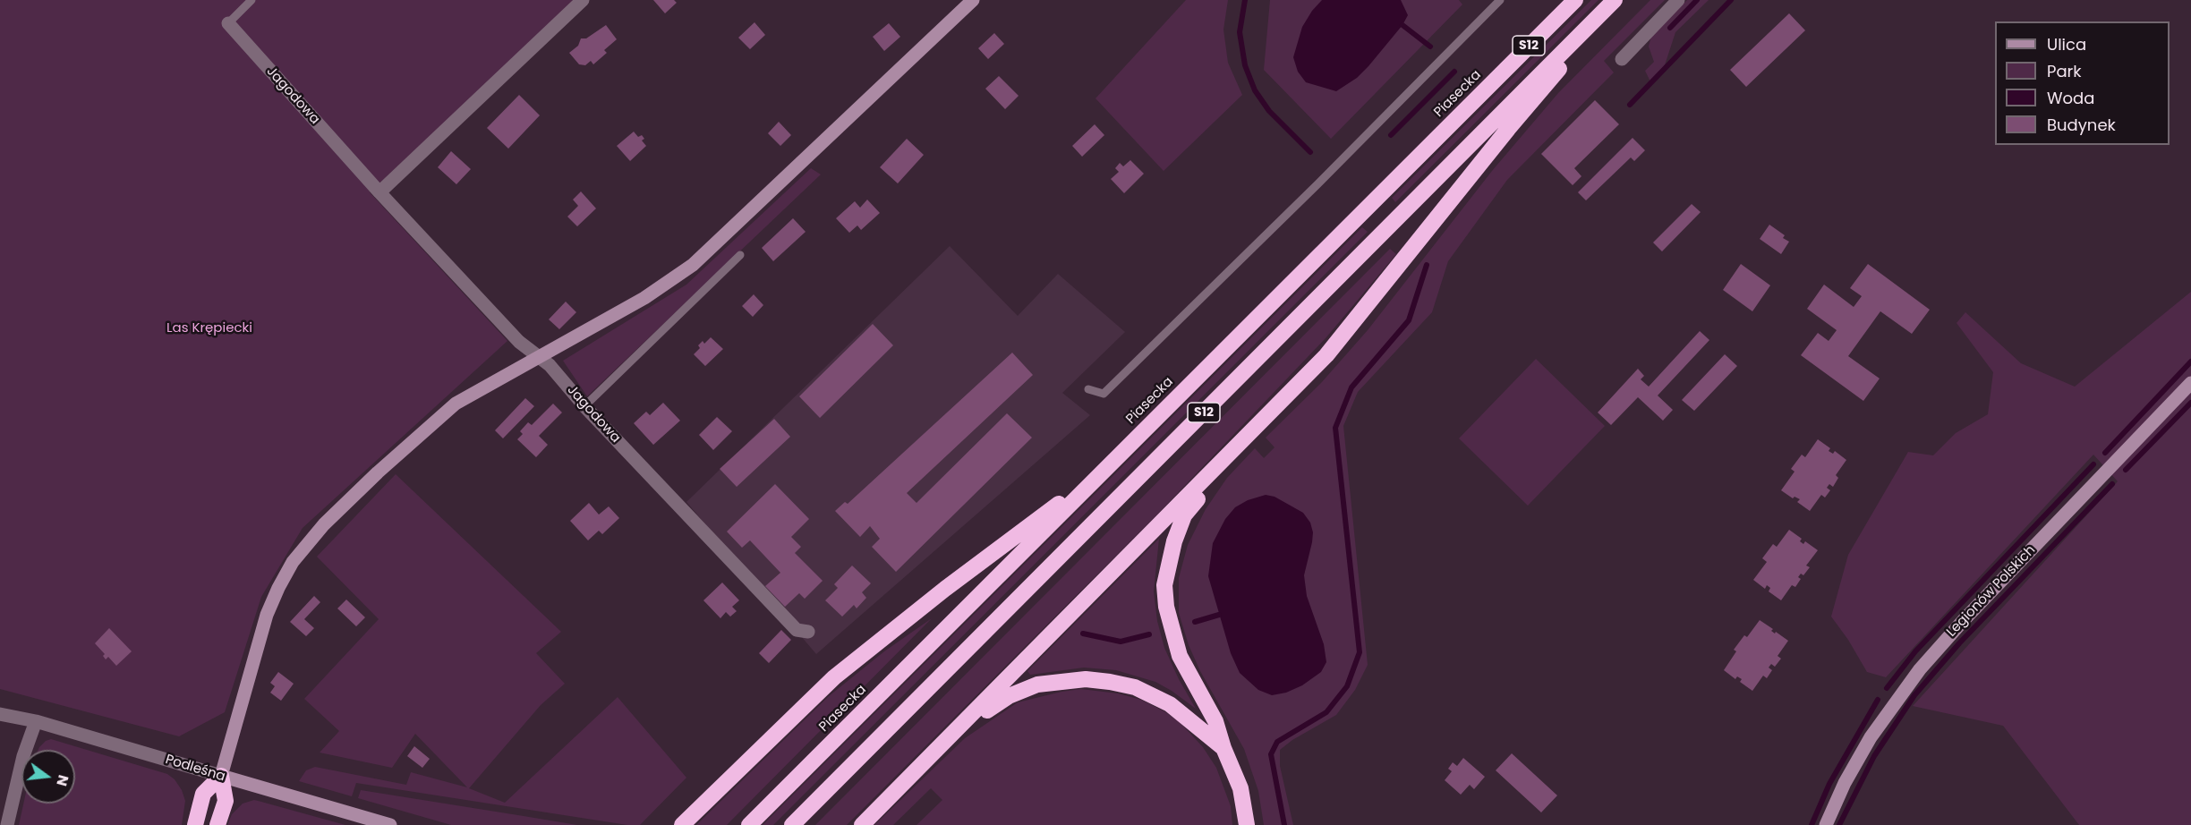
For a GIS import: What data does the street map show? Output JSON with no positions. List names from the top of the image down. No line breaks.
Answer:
{"streets":{"highway":["S12","Piasecka"],"street":["Jagodowa","Legionów Polskich","Podleśna"]},"parks":["Las Krępiecki"],"legend":["Ulica","Park","Woda","Budynek"],"north":"right"}
